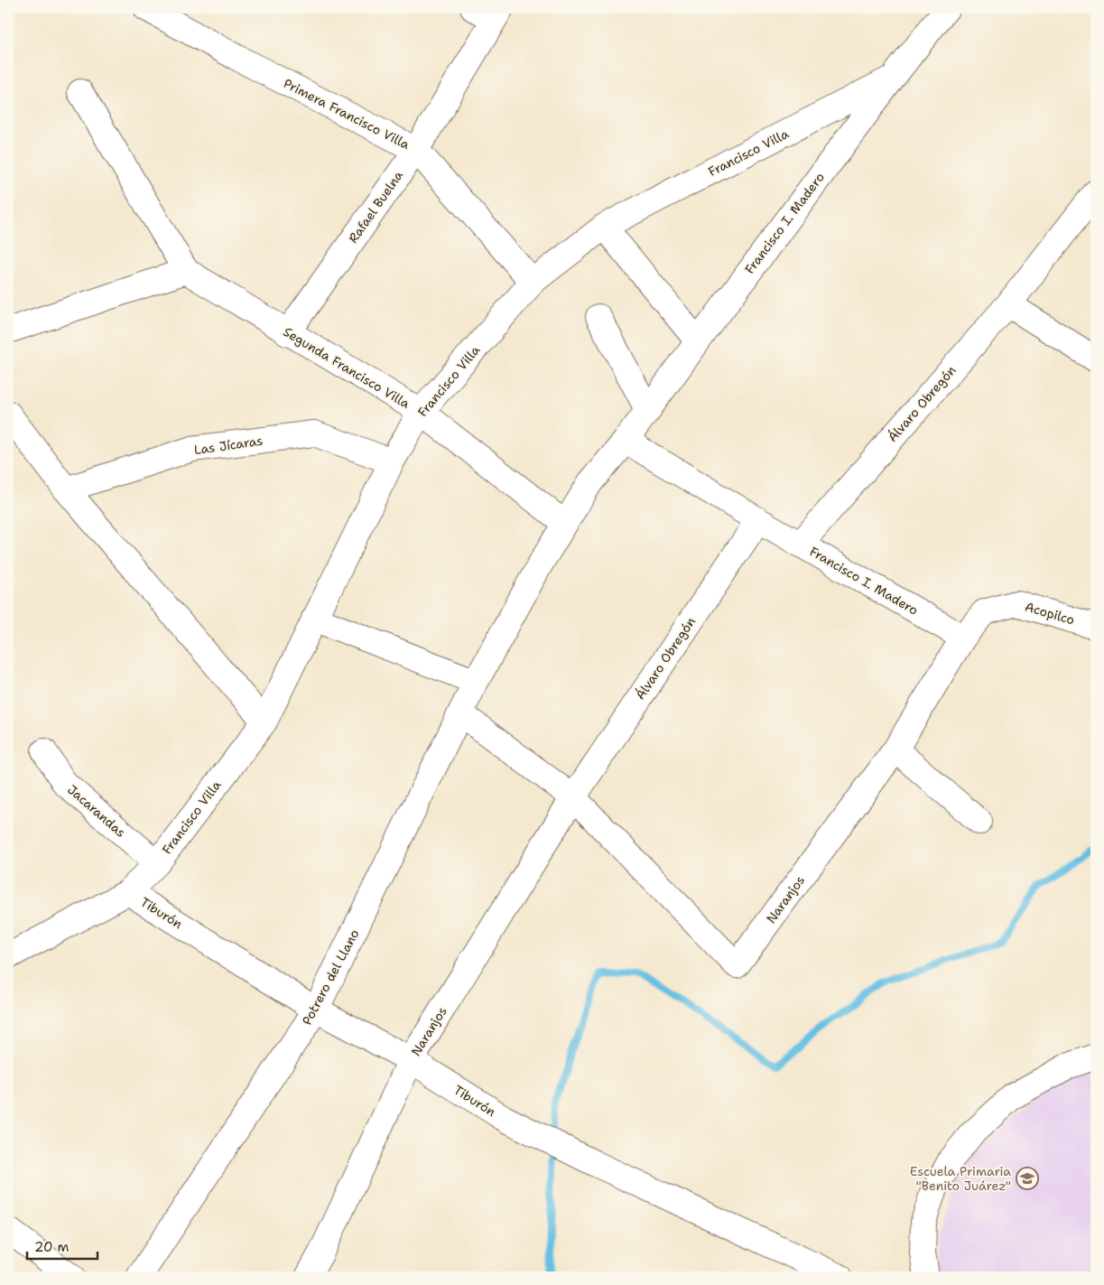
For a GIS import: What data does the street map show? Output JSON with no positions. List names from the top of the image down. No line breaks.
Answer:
{"streets":{"street":["Primera Francisco Villa","Francisco Villa","Rafael Buelna","Francisco I. Madero","Segunda Francisco Villa","Álvaro Obregón","Las Jícaras","Acopilco","Jacarandas","Naranjos","Tiburón","Potrero del Llano"]},"crossings":[["Primera Francisco Villa","Francisco Villa"],["Primera Francisco Villa","Rafael Buelna"],["Francisco Villa","Francisco I. Madero"],["Francisco Villa","Segunda Francisco Villa"],["Francisco Villa","Las Jícaras"],["Francisco Villa","Jacarandas"],["Francisco Villa","Tiburón"],["Rafael Buelna","Segunda Francisco Villa"],["Francisco I. Madero","Segunda Francisco Villa"],["Francisco I. Madero","Álvaro Obregón"],["Francisco I. Madero","Acopilco"],["Francisco I. Madero","Naranjos"],["Francisco I. Madero","Potrero del Llano"],["Álvaro Obregón","Naranjos"],["Acopilco","Naranjos"],["Naranjos","Tiburón"],["Naranjos","Potrero del Llano"],["Tiburón","Potrero del Llano"]],"places":{"school or university":["Escuela Primaria \"Benito Juárez\""]},"scale_bar":"20 m"}
